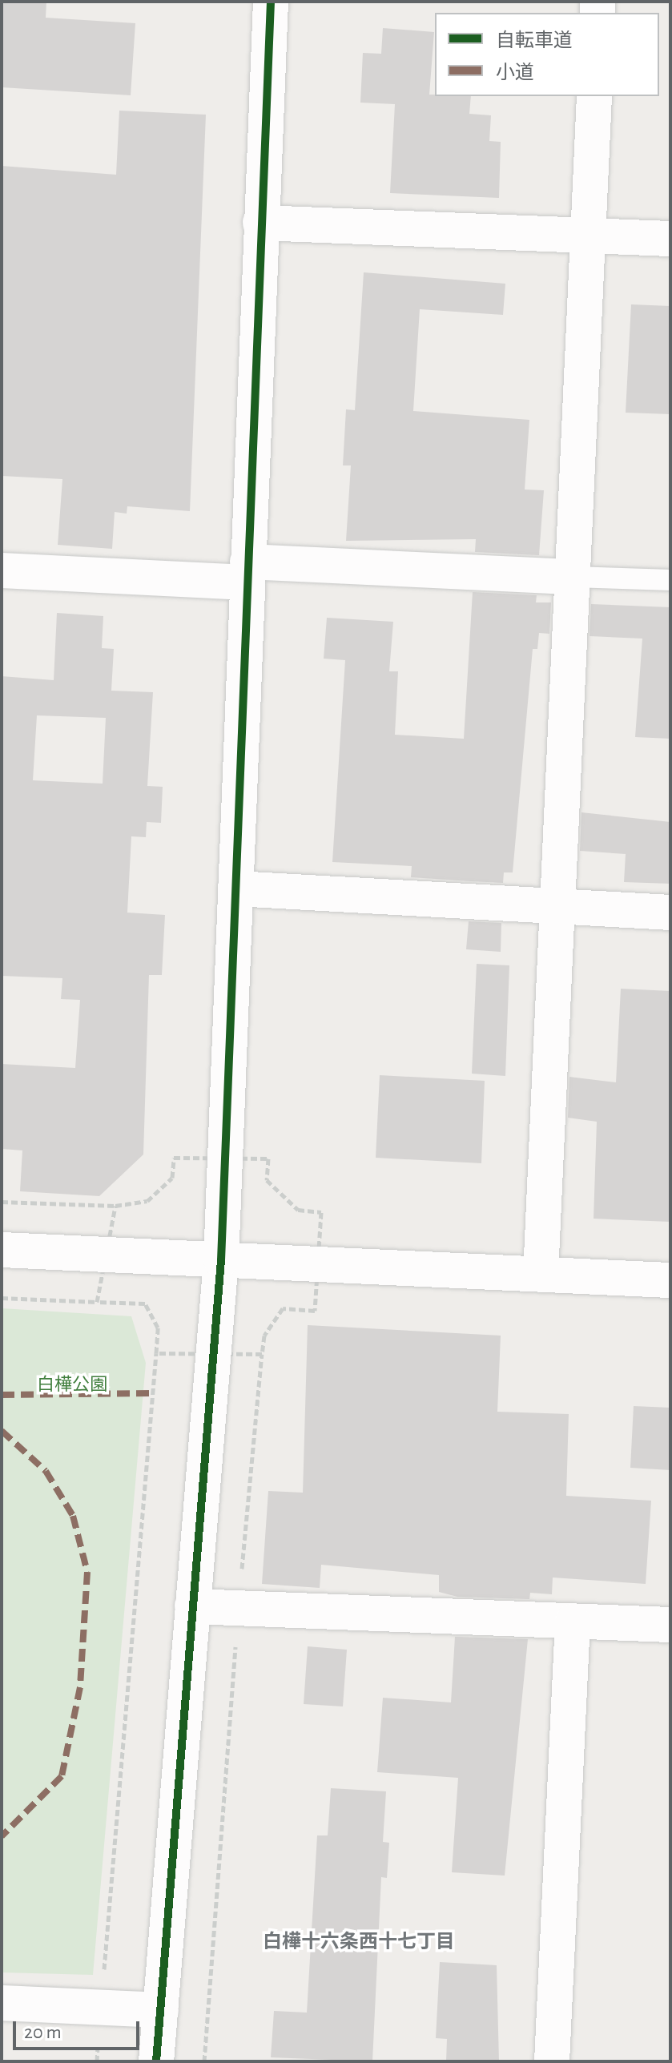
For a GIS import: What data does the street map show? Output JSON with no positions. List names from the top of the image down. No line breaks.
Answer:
{"districts":["白樺十六条西十七丁目"],"parks":["白樺公園"],"legend":["自転車道","小道"],"scale_bar":"20 m"}
